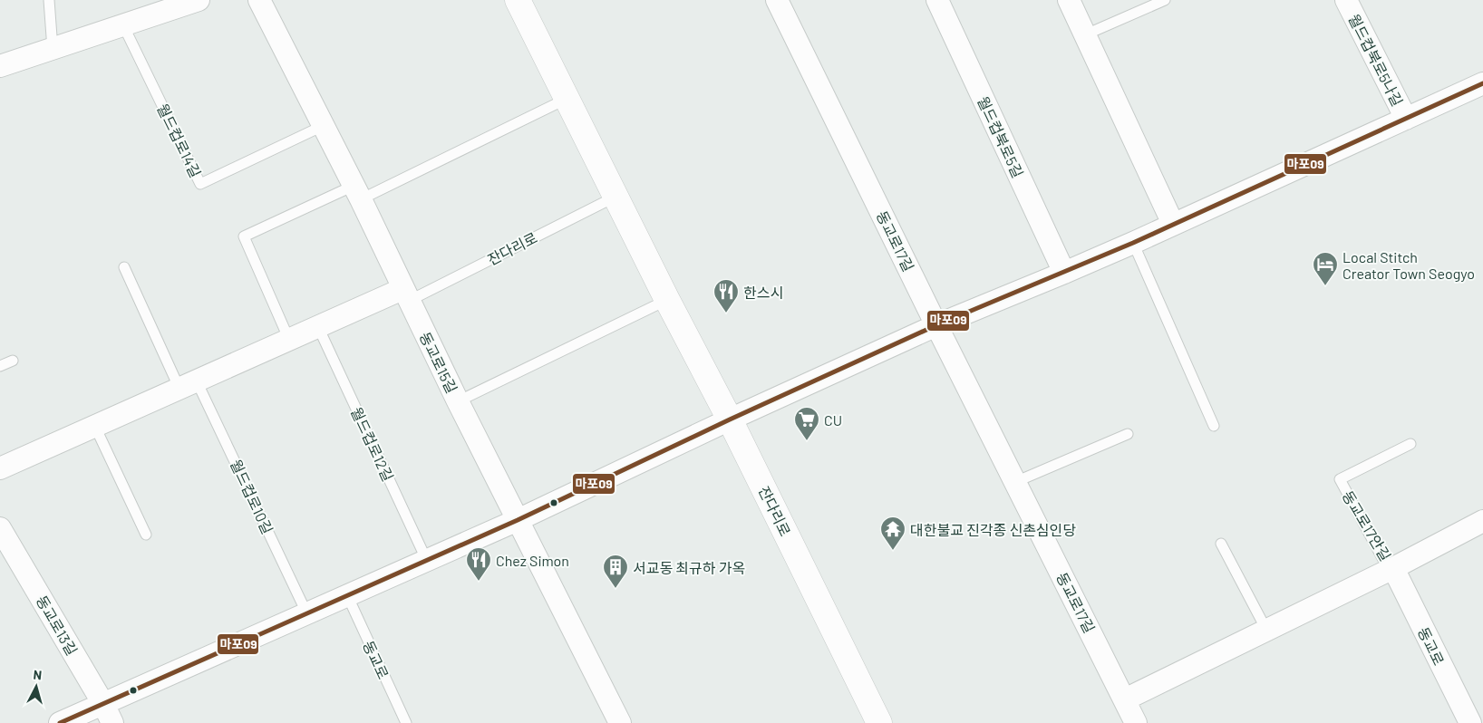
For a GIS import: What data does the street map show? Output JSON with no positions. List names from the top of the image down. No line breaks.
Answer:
{"streets":{"street":["월드컵북로5나길","월드컵북로5길","동교로17길","잔다리로","동교로15길","동교로17안길","동교로13길","동교로"],"lane":["월드컵로14길","월드컵로12길","월드컵로10길"]},"crossings":[["월드컵로14길","동교로15길"],["동교로17길","동교로17안길"],["잔다리로","동교로15길"],["동교로17안길","동교로"]],"places":{"hotel":["Local Stitch Creator Town Seogyo"],"restaurant":["한스시","Chez Simon"],"supermarket":["CU"],"temple":["대한불교 진각종 신촌심인당"],"building":["서교동 최규하 가옥"]},"lines":["transit line 마포09"],"north":"top"}
